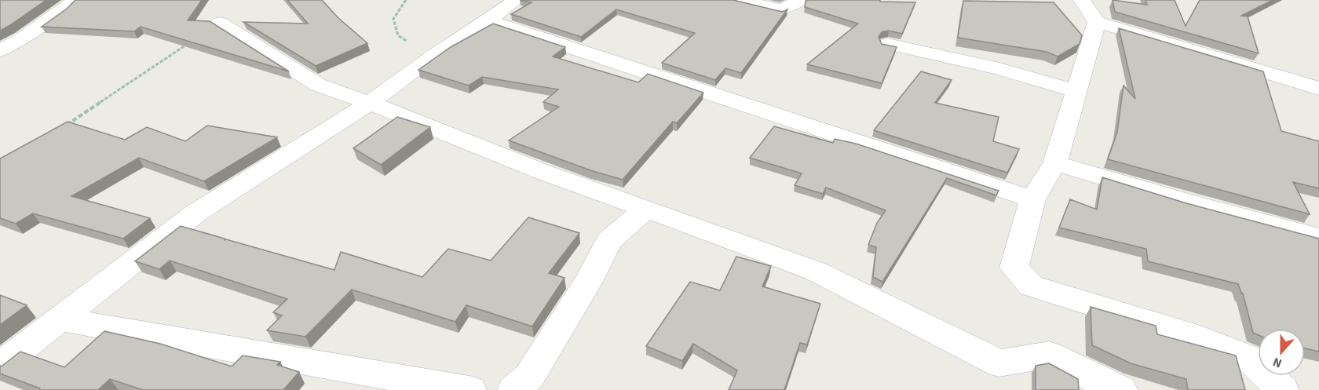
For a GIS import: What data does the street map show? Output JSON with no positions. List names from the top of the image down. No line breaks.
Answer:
{"north":"bottom"}
